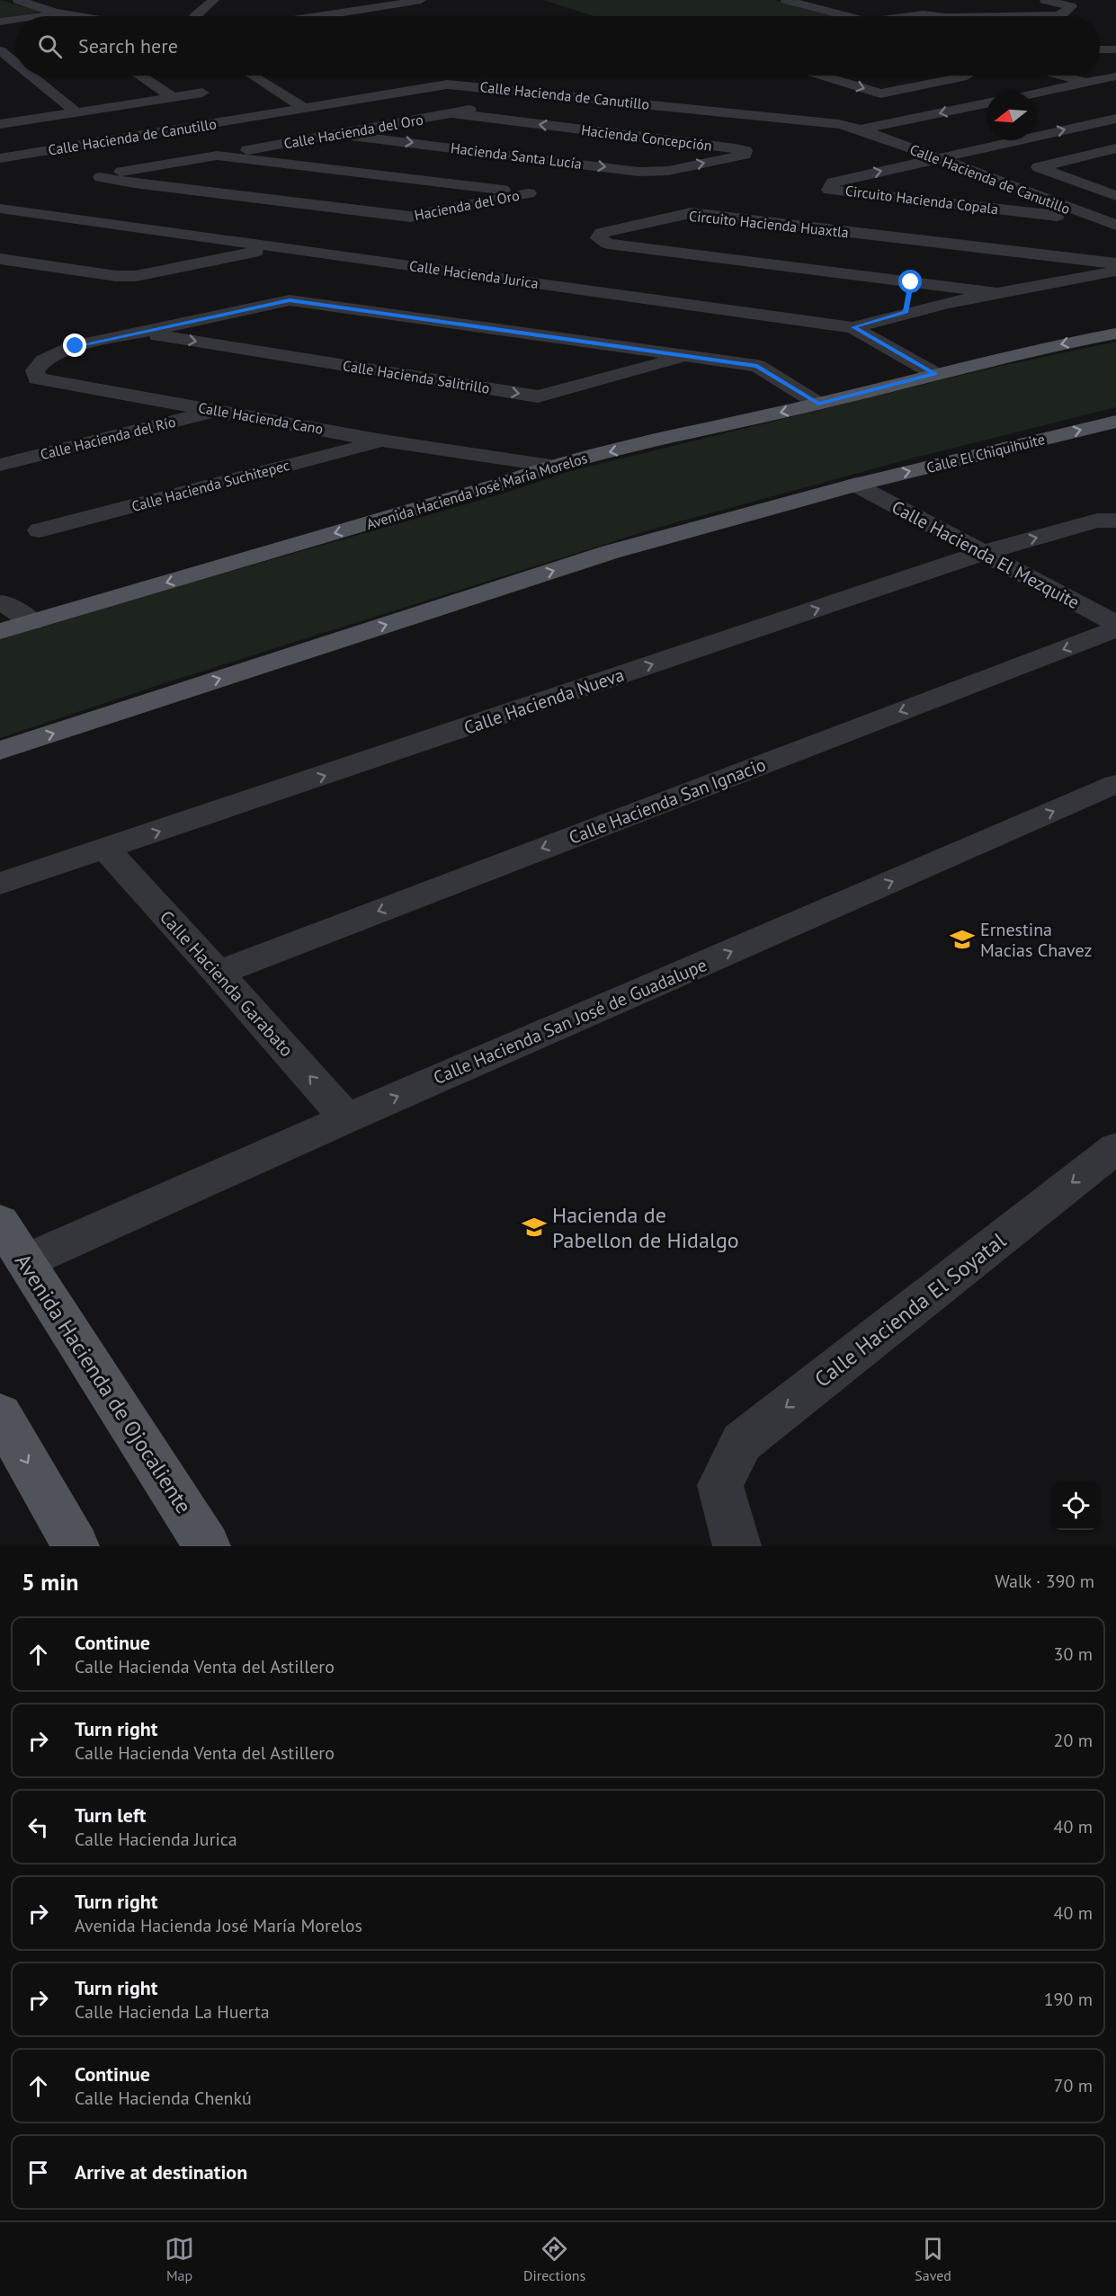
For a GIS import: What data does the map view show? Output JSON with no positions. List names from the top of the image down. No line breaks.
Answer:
{"streets":{"main road":["Calle El Chiquihuite","Avenida Hacienda José María Morelos","Avenida Hacienda de Ojocaliente"],"street":["Calle Hacienda de Canutillo","Calle Hacienda del Oro","Hacienda Concepción","Hacienda Santa Lucía","Circuito Hacienda Copala","Hacienda del Oro","Circuito Hacienda Huaxtla","Calle Hacienda Jurica","Calle Hacienda Salitrillo","Calle Hacienda Cano","Calle Hacienda del Río","Calle Hacienda Suchitepec","Calle Hacienda El Mezquite","Calle Hacienda Nueva","Calle Hacienda San Ignacio","Calle Hacienda Garabato","Calle Hacienda San José de Guadalupe","Calle Hacienda El Soyatal"]},"crossings":[["Calle Hacienda de Canutillo","Calle Hacienda del Oro"],["Calle Hacienda de Canutillo","Circuito Hacienda Copala"],["Calle Hacienda del Oro","Hacienda Concepción"],["Calle Hacienda del Oro","Hacienda Santa Lucía"],["Calle Hacienda del Oro","Hacienda del Oro"],["Hacienda Concepción","Hacienda Santa Lucía"],["Calle Hacienda Jurica","Avenida Hacienda José María Morelos"],["Calle Hacienda Salitrillo","Calle Hacienda Cano"],["Calle Hacienda Cano","Calle Hacienda del Río"],["Calle Hacienda Cano","Calle Hacienda Suchitepec"],["Calle Hacienda Cano","Avenida Hacienda José María Morelos"],["Calle El Chiquihuite","Calle Hacienda El Mezquite"],["Calle Hacienda El Mezquite","Calle Hacienda Nueva"],["Calle Hacienda Nueva","Calle Hacienda Garabato"],["Calle Hacienda San Ignacio","Calle Hacienda Garabato"],["Calle Hacienda Garabato","Calle Hacienda San José de Guadalupe"],["Calle Hacienda San José de Guadalupe","Avenida Hacienda de Ojocaliente"]],"one_way":["Calle El Chiquihuite","Calle Hacienda Nueva","Calle Hacienda San Ignacio","Calle Hacienda Garabato","Calle Hacienda San José de Guadalupe","Calle Hacienda El Soyatal"],"places":{"school or university":["Ernestina Macias Chavez","Hacienda de Pabellon de Hidalgo"]},"north":"left","page":{"search":"Search here","heading":["5 min","Walk · 390 m"],"list":[["Continue","Calle Hacienda Venta del Astillero","30 m"],["Turn right","Calle Hacienda Venta del Astillero","20 m"],["Turn left","Calle Hacienda Jurica","40 m"],["Turn right","Avenida Hacienda José María Morelos","40 m"],["Turn right","Calle Hacienda La Huerta","190 m"],["Continue","Calle Hacienda Chenkú","70 m"],"Arrive at destination"],"nav":["Map","Directions","Saved"]}}
